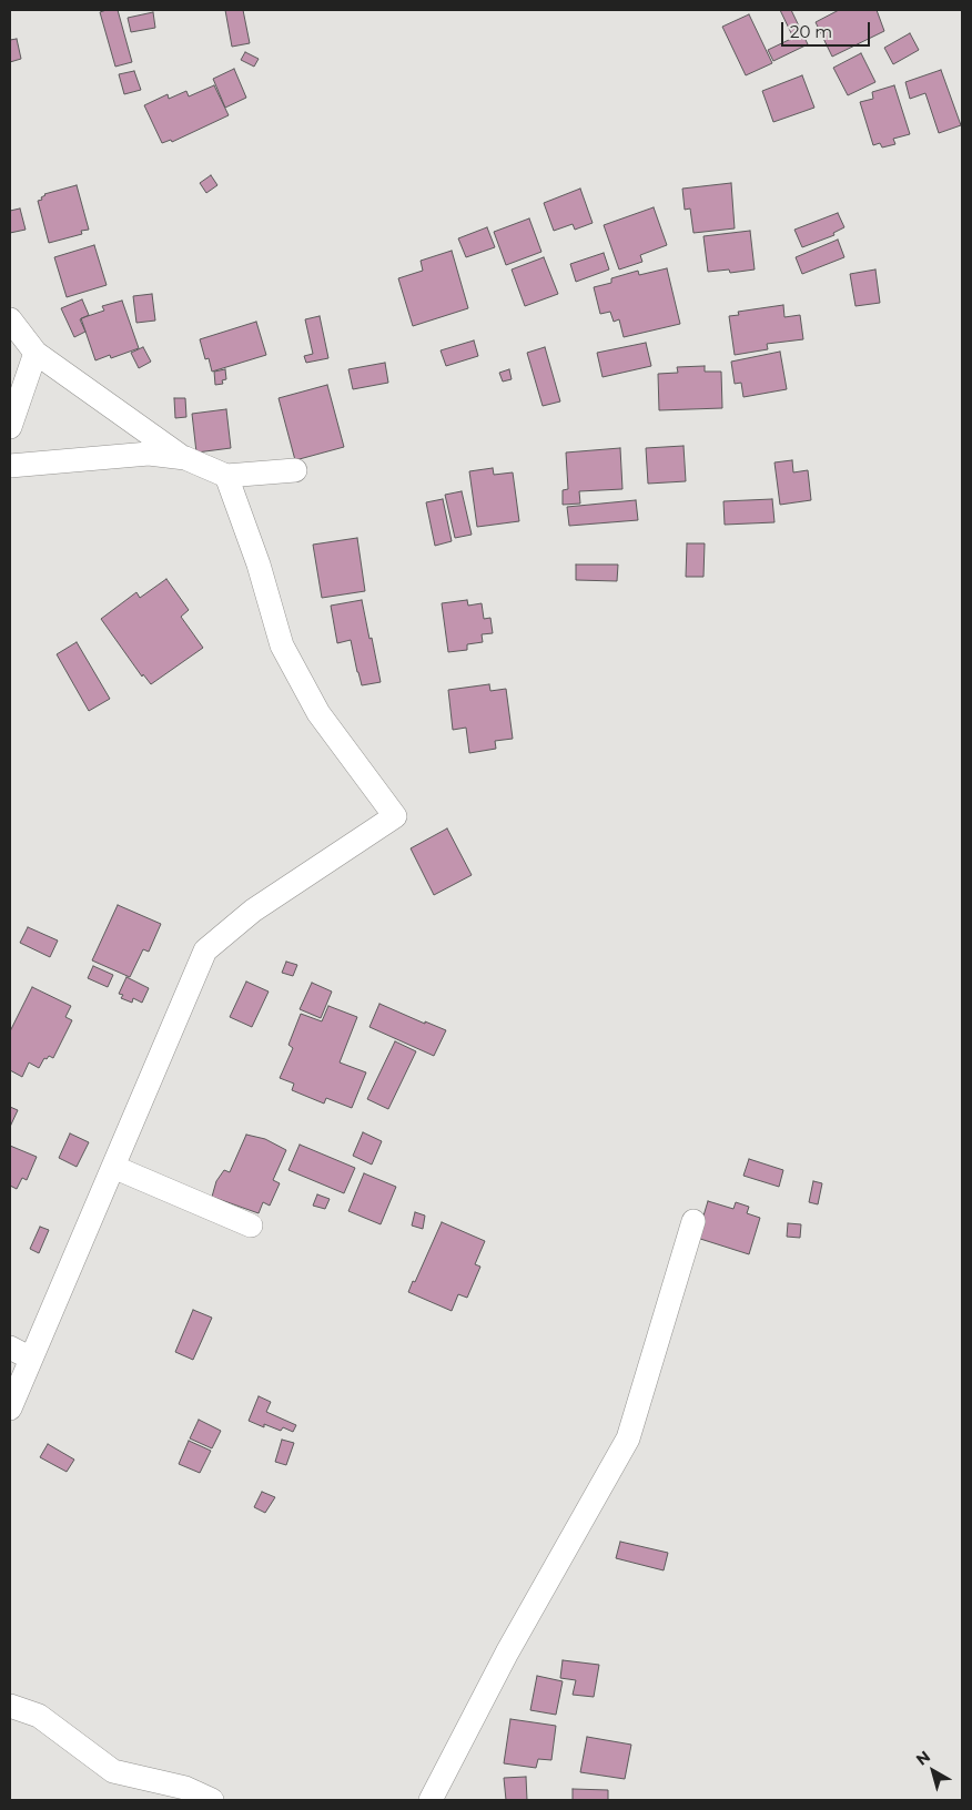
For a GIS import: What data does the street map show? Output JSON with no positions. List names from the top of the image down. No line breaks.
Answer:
{"scale_bar":"20 m","north":"top left"}
